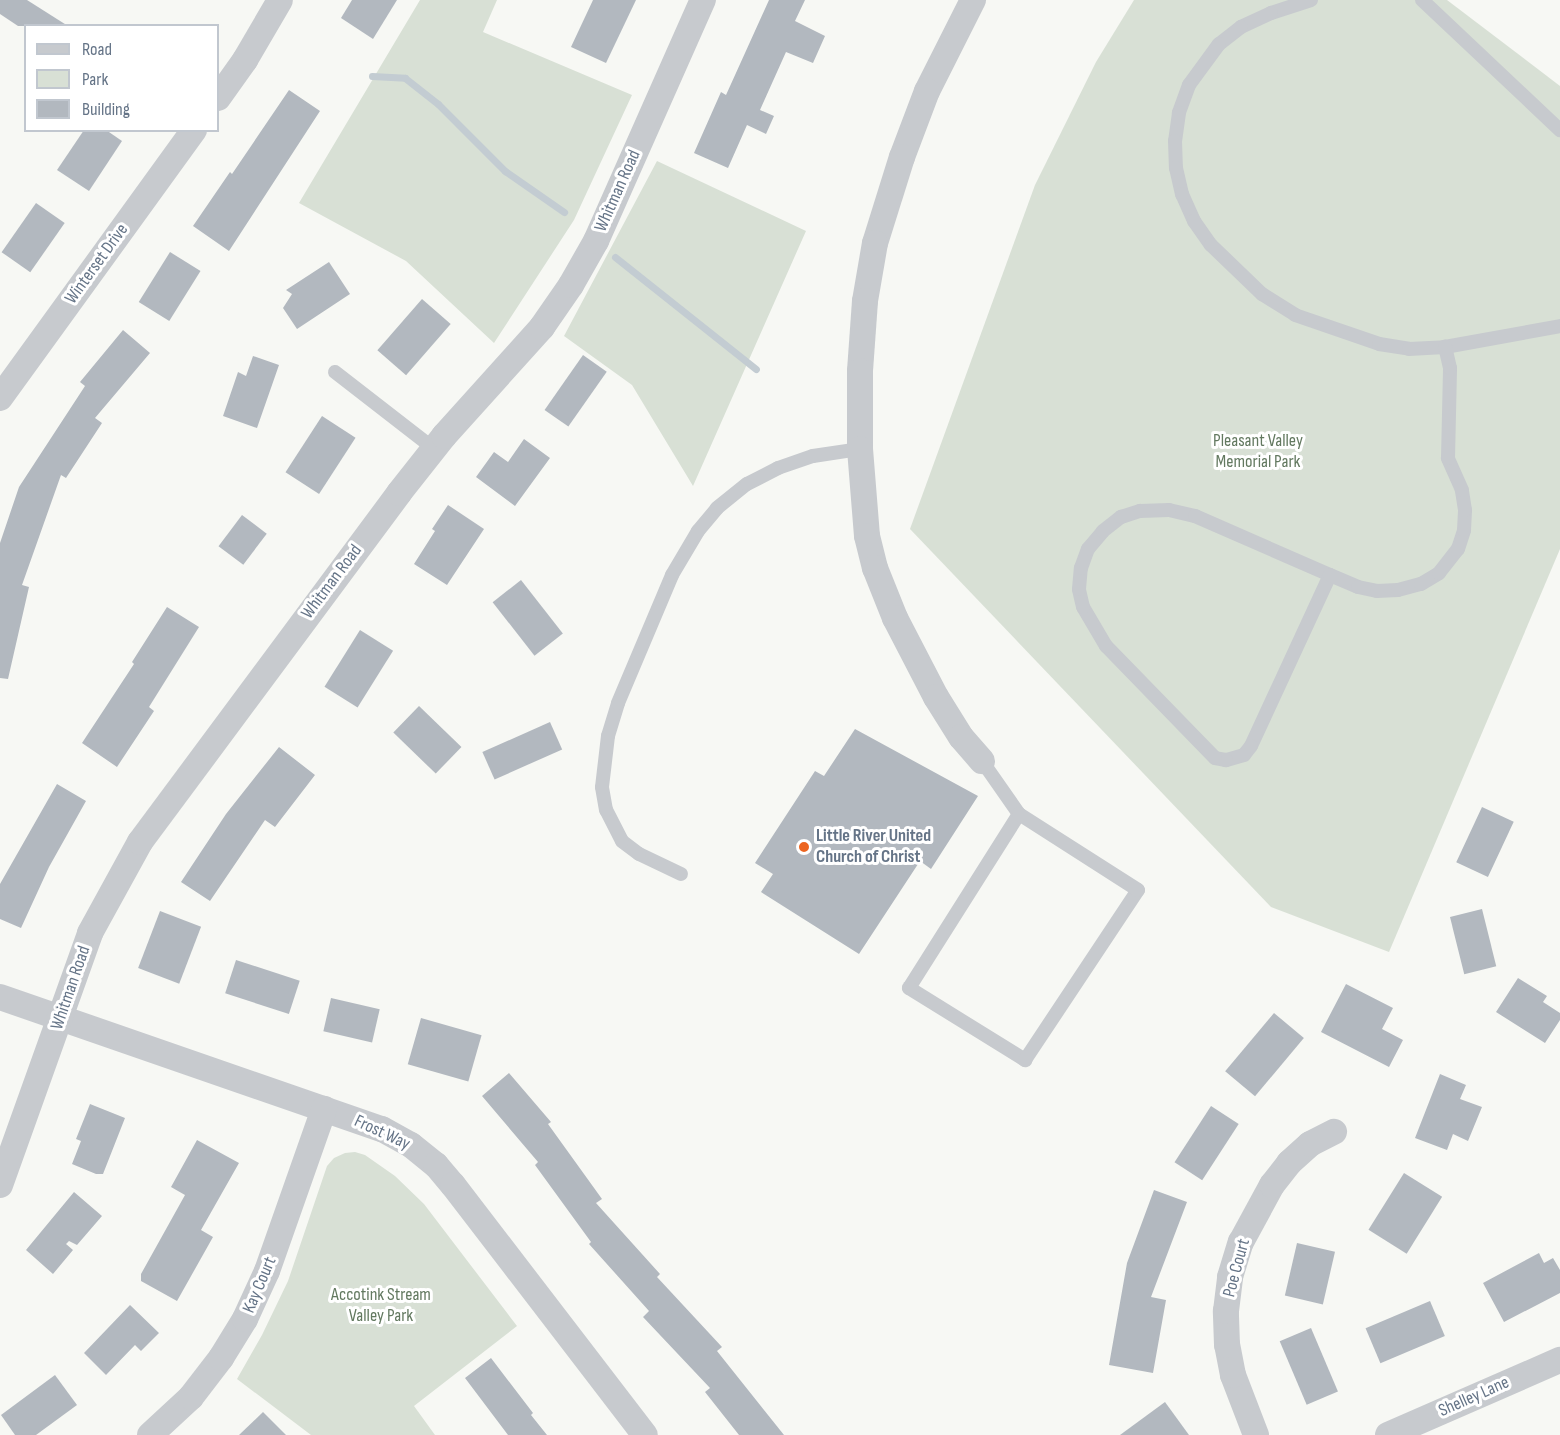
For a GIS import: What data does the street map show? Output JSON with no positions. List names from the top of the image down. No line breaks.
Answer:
{"streets":{"street":["Whitman Road","Winterset Drive","Frost Way","Poe Court","Kay Court","Shelley Lane"]},"crossings":[["Whitman Road","Frost Way"],["Frost Way","Kay Court"]],"parks":["Pleasant Valley Memorial Park","Accotink Stream Valley Park"],"places":["Little River United Church of Christ"],"legend":["Road","Park","Building"]}
